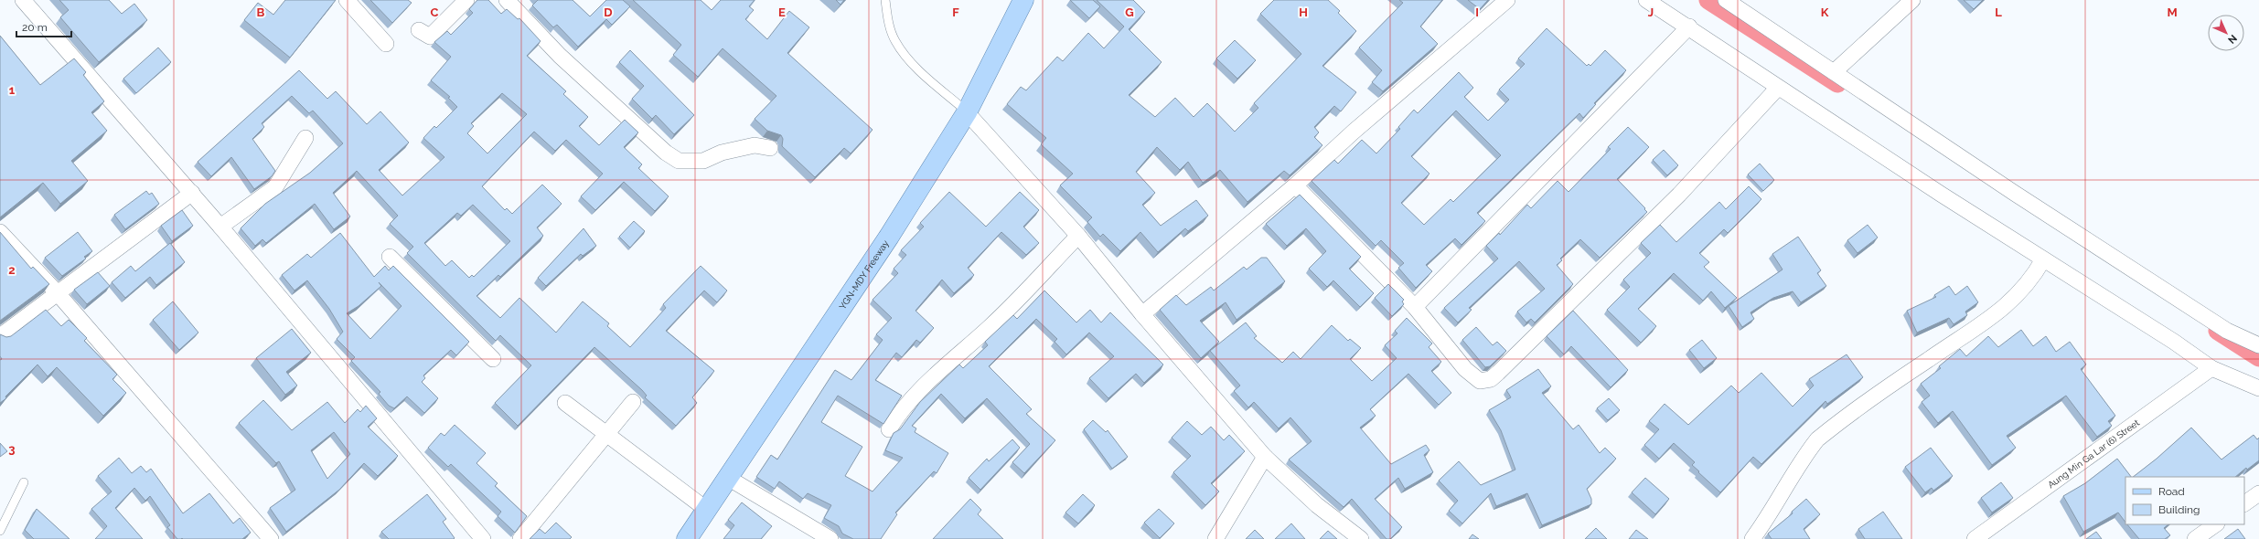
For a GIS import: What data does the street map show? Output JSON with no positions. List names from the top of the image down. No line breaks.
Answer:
{"streets":{"main road":["YGN-MDY Freeway"],"street":["Aung Min Ga Lar (6) Street"]},"legend":["Road","Building"],"scale_bar":"20 m","north":"bottom right","grid":{"columns":["B","C","D","E","F","G","H","I","J","K","L","M"],"rows":["1","2","3"]}}
